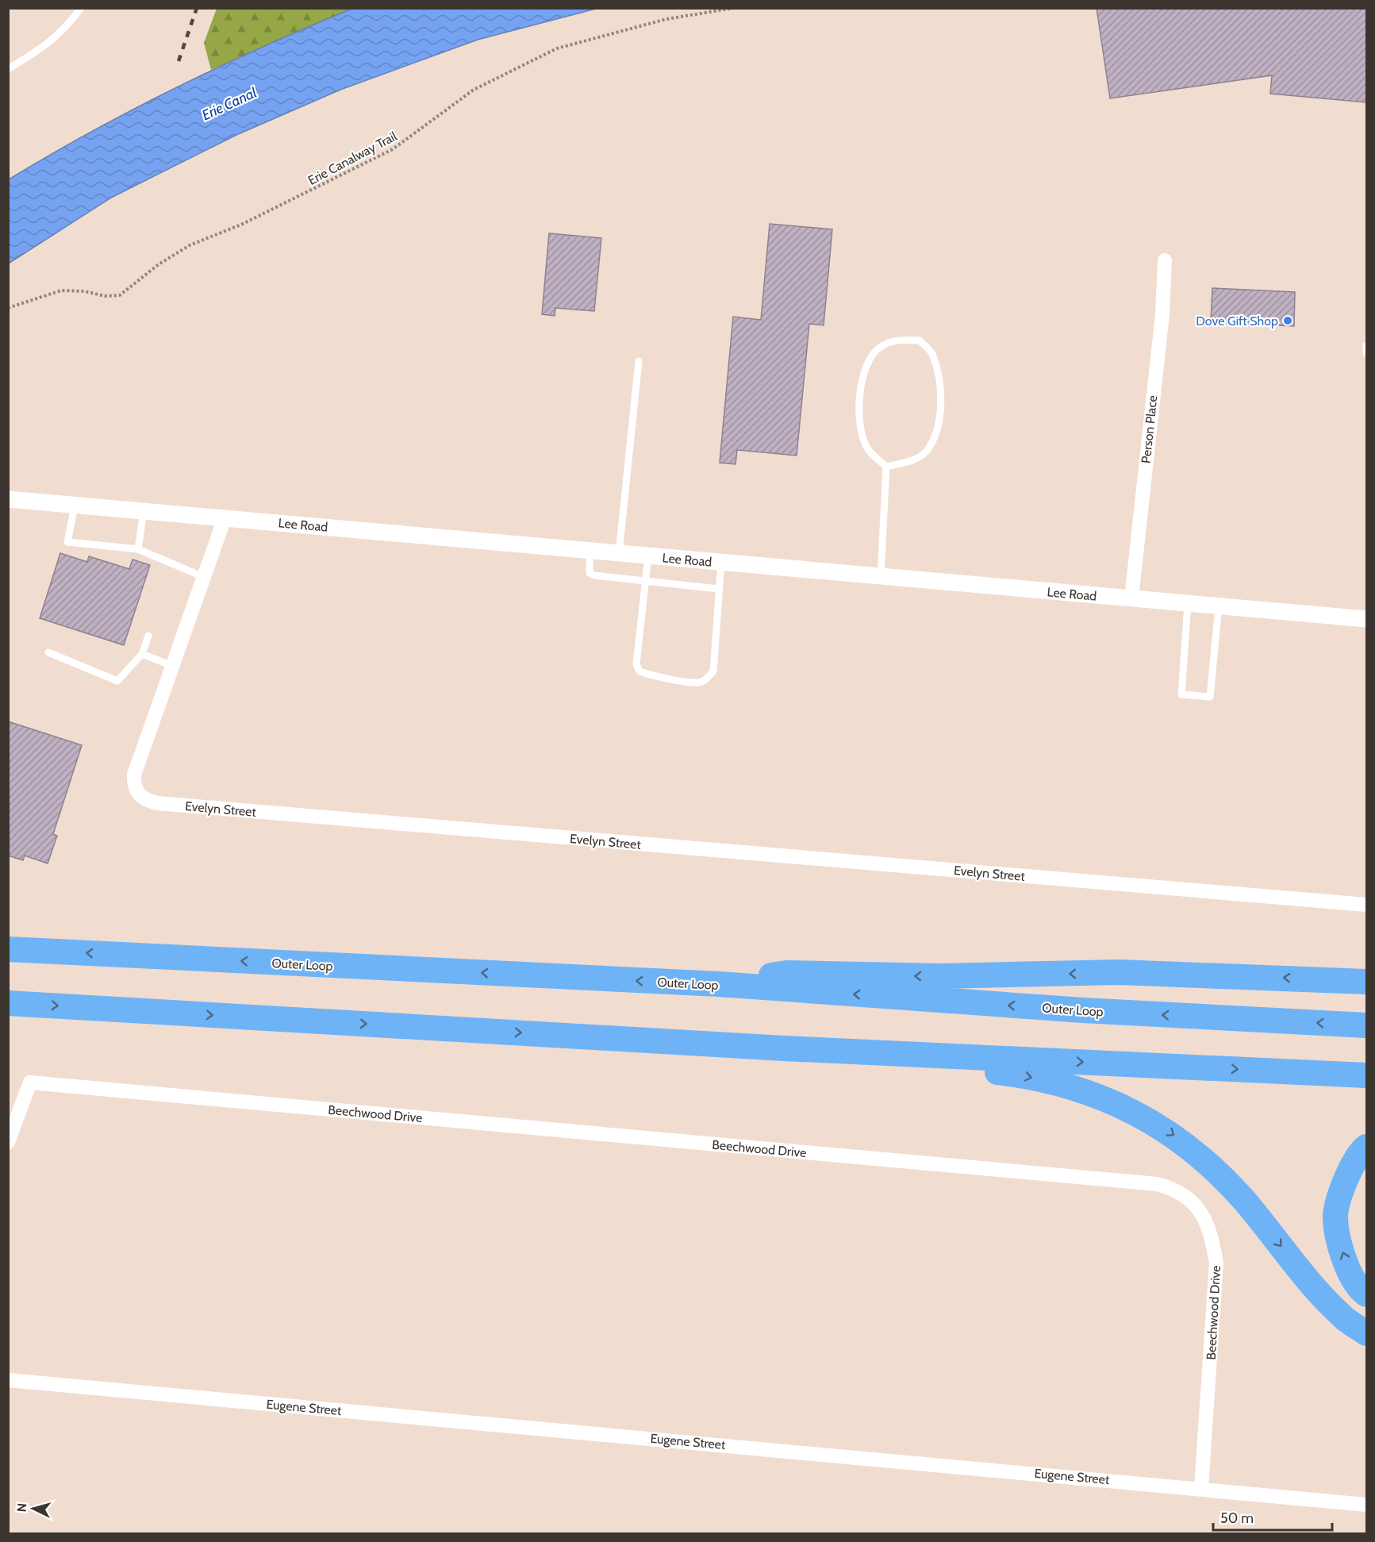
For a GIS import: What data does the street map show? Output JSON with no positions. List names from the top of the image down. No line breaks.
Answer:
{"streets":{"highway":["Outer Loop"],"street":["Person Place","Lee Road","Evelyn Street","Beechwood Drive","Eugene Street"],"path":["Erie Canalway Trail"]},"crossings":[["Person Place","Lee Road"],["Lee Road","Evelyn Street"],["Beechwood Drive","Eugene Street"]],"water":["Erie Canal"],"places":["Dove Gift Shop"],"scale_bar":"50 m","north":"left"}
